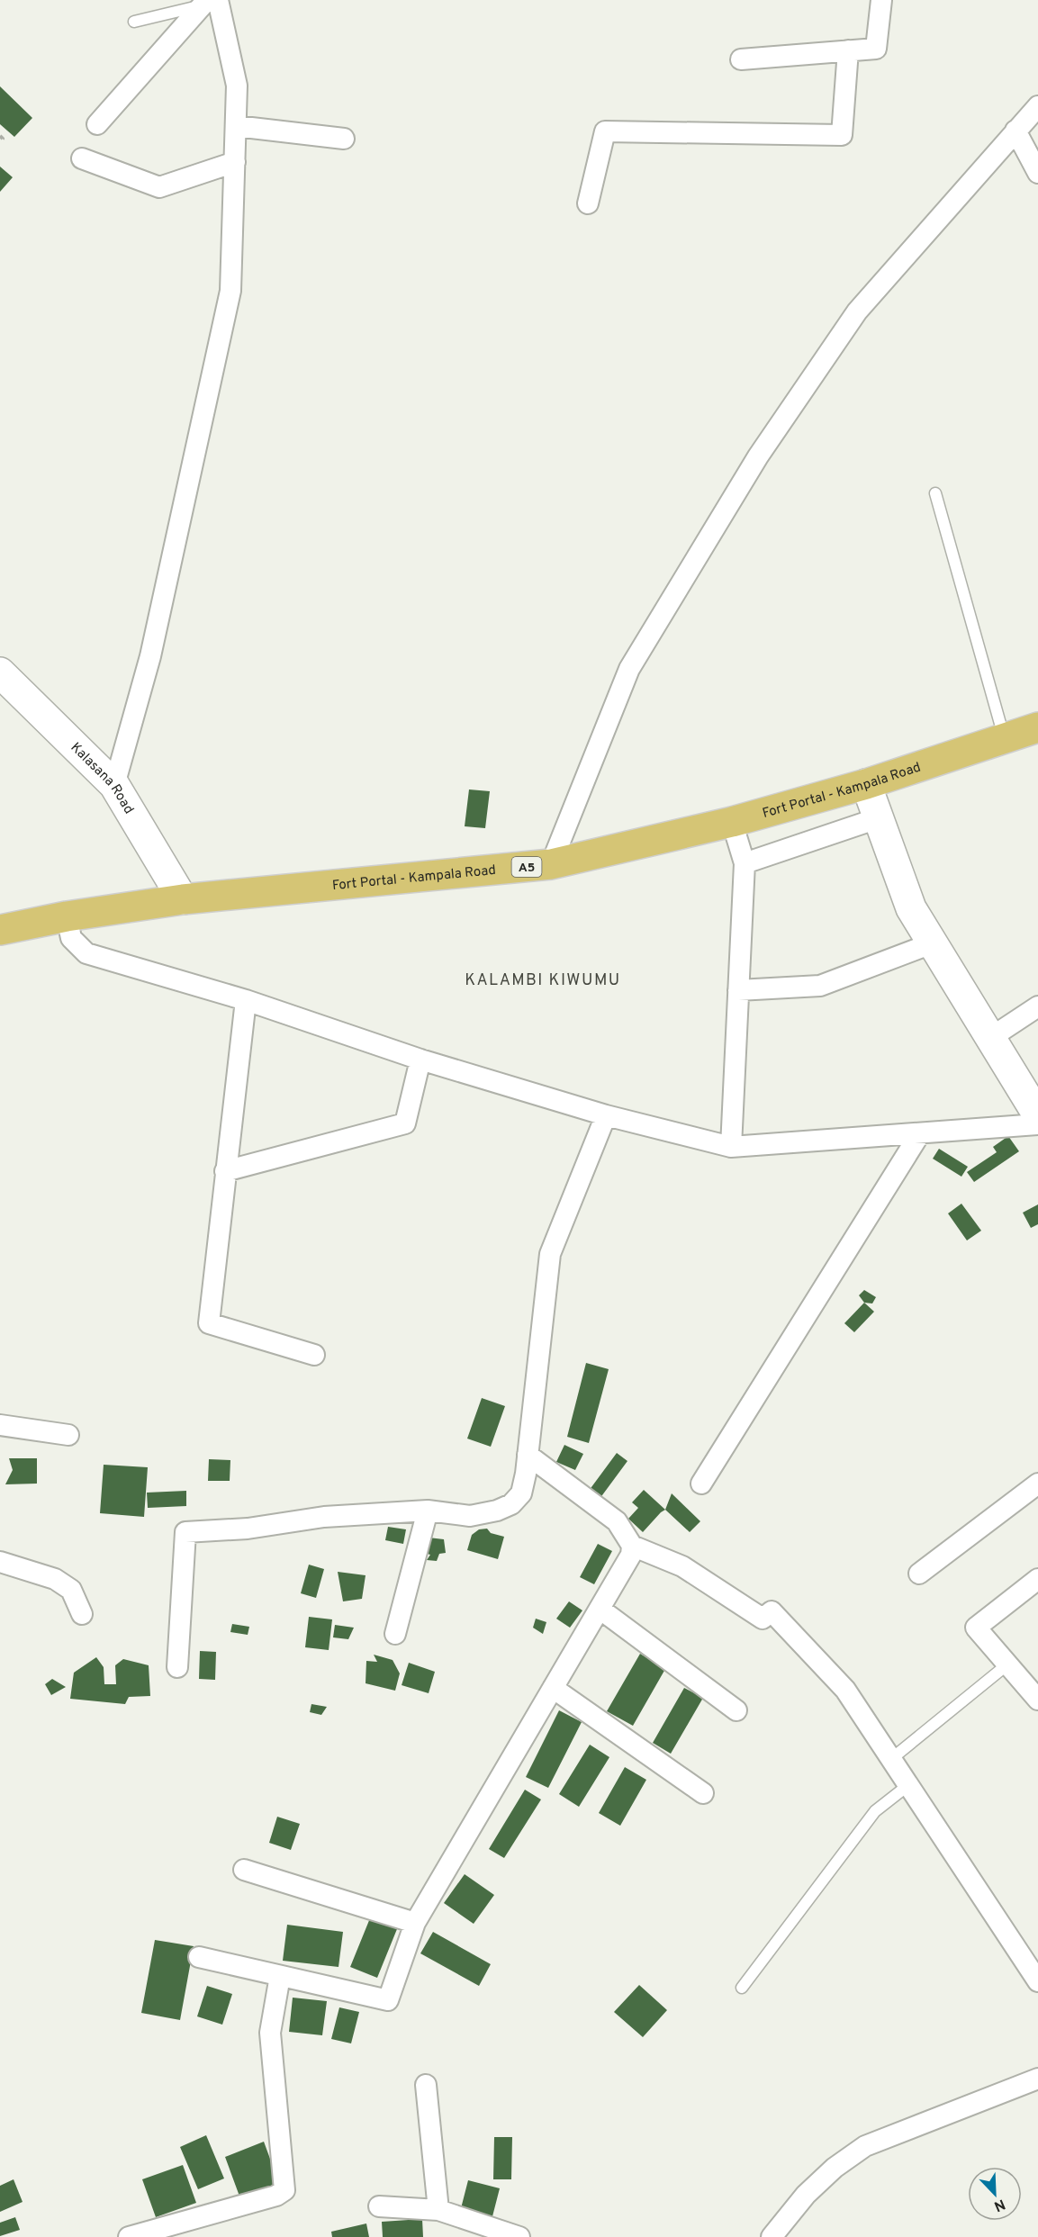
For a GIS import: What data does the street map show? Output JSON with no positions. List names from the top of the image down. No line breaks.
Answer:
{"streets":{"main road":["Fort Portal - Kampala Road","A5"],"street":["Kalasana Road"]},"crossings":[["Kalasana Road","Fort Portal - Kampala Road"]],"districts":["KALAMBI KIWUMU"],"north":"bottom right"}
